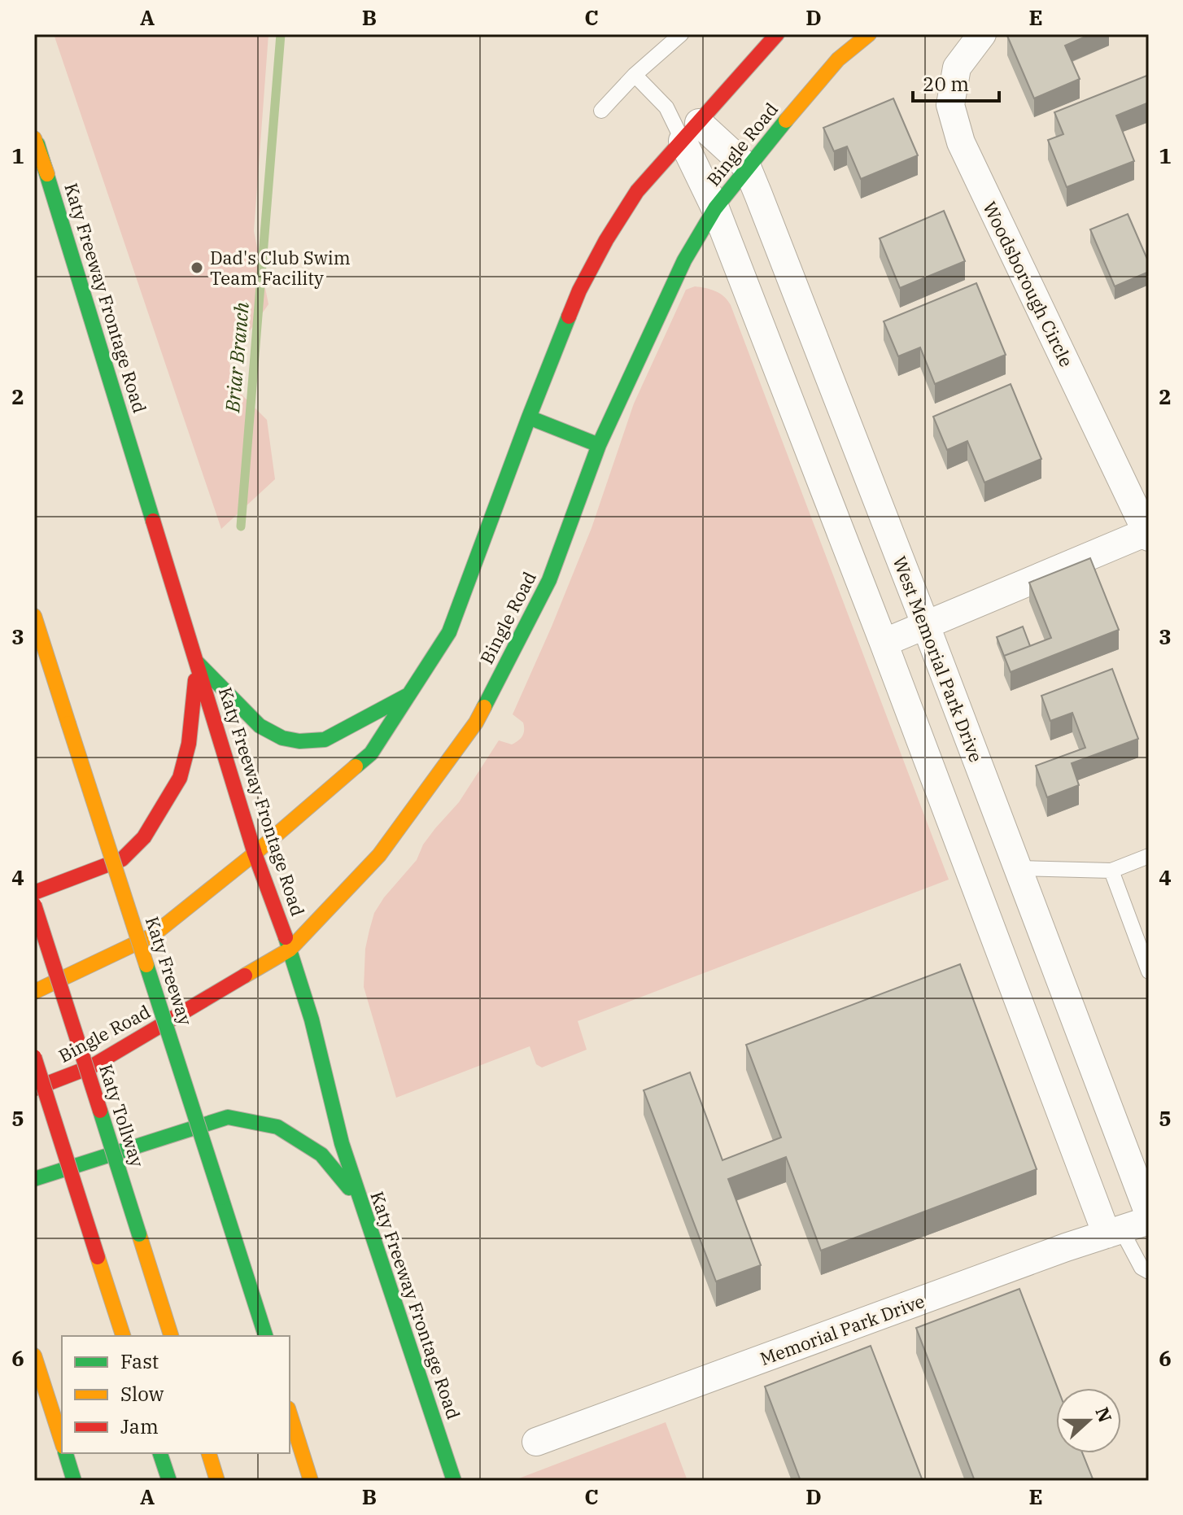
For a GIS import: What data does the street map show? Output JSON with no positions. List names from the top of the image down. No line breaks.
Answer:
{"streets":{"main road":["Bingle Road","Katy Freeway Frontage Road","Katy Freeway","Katy Tollway"],"street":["Woodsborough Circle","West Memorial Park Drive","Memorial Park Drive"]},"crossings":[["Bingle Road","Katy Freeway Frontage Road"],["Bingle Road","West Memorial Park Drive"],["Woodsborough Circle","West Memorial Park Drive"]],"water":["Briar Branch"],"places":["Dad's Club Swim Team Facility"],"legend":["Fast","Slow","Jam"],"scale_bar":"20 m","north":"right","grid":{"columns":["A","B","C","D","E"],"rows":["1","2","3","4","5","6"]}}
